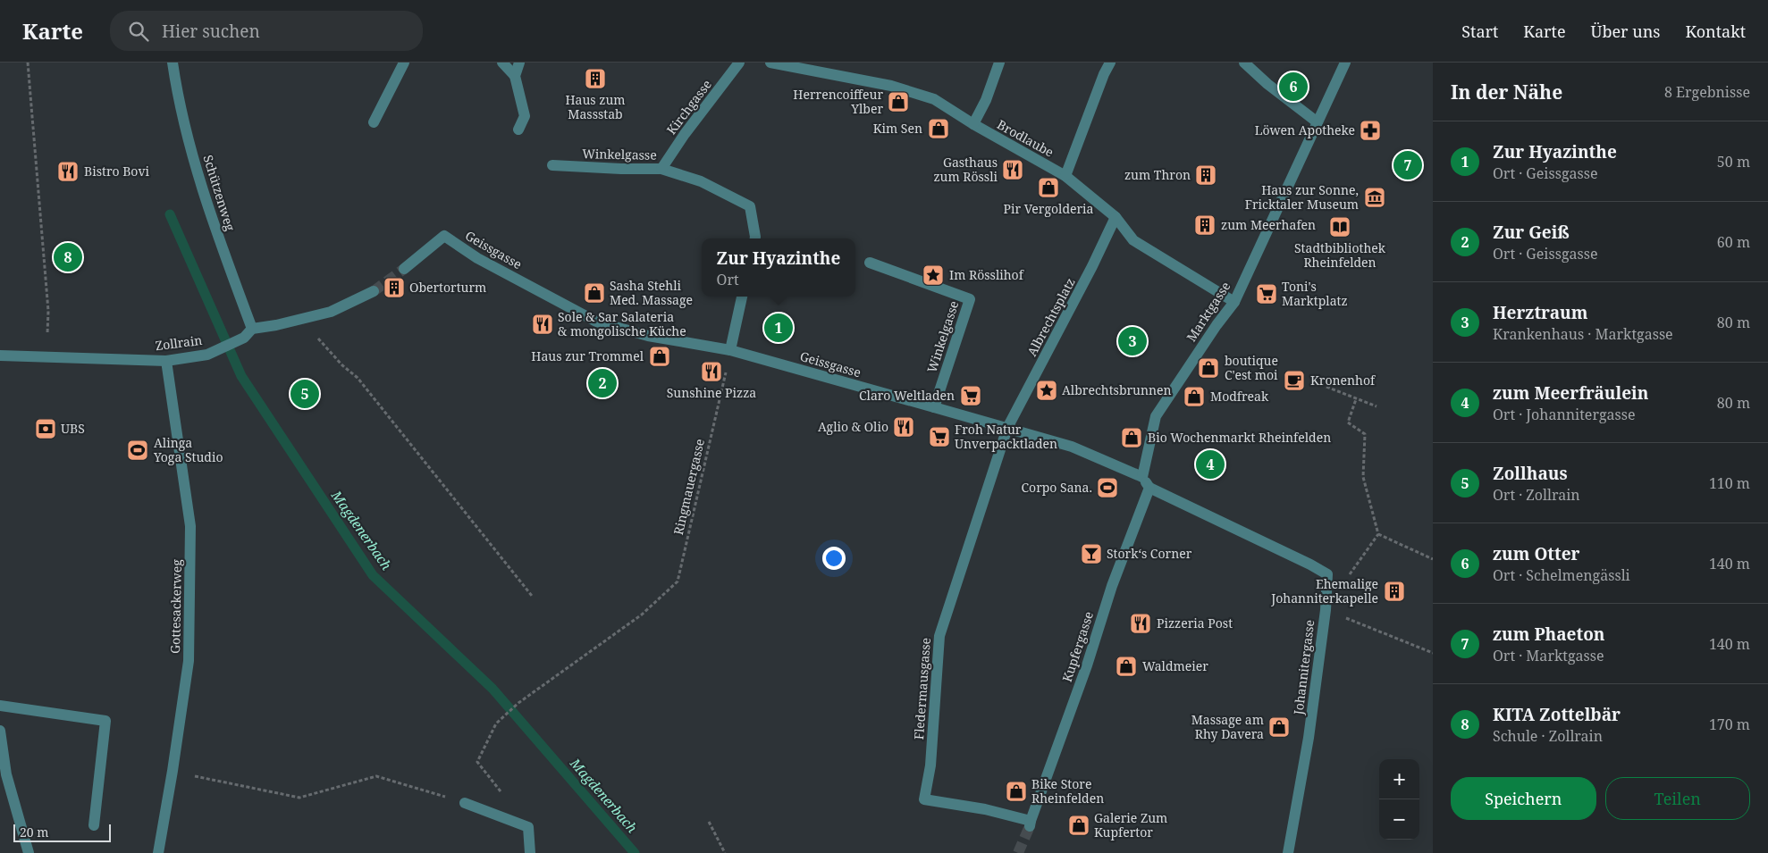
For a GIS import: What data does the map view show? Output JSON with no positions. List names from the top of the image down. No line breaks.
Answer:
{"streets":{"street":["Kirchgasse","Brodlaube","Winkelgasse","Schützenweg","Geissgasse","Marktgasse","Albrechtsplatz","Zollrain","Gottesackerweg","Kupfergasse","Johannitergasse","Fledermausgasse"],"path":["Ringmauergasse"]},"crossings":[["Kirchgasse","Winkelgasse"],["Brodlaube","Marktgasse"],["Brodlaube","Albrechtsplatz"],["Winkelgasse","Geissgasse"],["Schützenweg","Zollrain"],["Geissgasse","Marktgasse"],["Geissgasse","Albrechtsplatz"],["Geissgasse","Ringmauergasse"],["Geissgasse","Fledermausgasse"],["Albrechtsplatz","Fledermausgasse"],["Zollrain","Gottesackerweg"],["Kupfergasse","Johannitergasse"],["Kupfergasse","Fledermausgasse"]],"water":["Magdenerbach"],"places":{"building":["Haus zum Massstab","zum Thron","zum Meerhafen","Obertorturm","Ehemalige Johanniterkapelle"],"shop":["Herrencoiffeur Ylber","Kim Sen","Pir Vergolderia","Sasha Stehli Med. Massage","Haus zur Trommel","boutique C'est moi","Modfreak","Bio Wochenmarkt Rheinfelden","Waldmeier","Massage am Rhy Davera","Bike Store Rheinfelden","Galerie Zum Kupfertor"],"pharmacy":["Löwen Apotheke"],"restaurant":["Gasthaus zum Rössli","Bistro Bovi","Sole & Sar Salateria & mongolische Küche","Sunshine Pizza","Aglio & Olio","Pizzeria Post"],"museum":["Haus zur Sonne, Fricktaler Museum"],"library":["Stadtbibliothek Rheinfelden"],"place":["Im Rösslihof","Albrechtsbrunnen"],"supermarket":["Toni's Marktplatz","Claro Weltladen","Froh Natur Unverpacktladen"],"cafe":["Kronenhof"],"bank":["UBS"],"sports":["Alinga Yoga Studio","Corpo Sana."],"bar":["Stork‘s Corner"]},"scale_bar":"20 m","page":{"header":"Karte","search":"Hier suchen","nav":["Start","Karte","Über uns","Kontakt"],"heading":["In der Nähe","8 Ergebnisse"],"pins":["6","7","8","1","3","2","5","4"],"list":[{"mark":"1","name":"Zur Hyazinthe","note":"Ort · Geissgasse","value":"50 m"},{"mark":"2","name":"Zur Geiß","note":"Ort · Geissgasse","value":"60 m"},{"mark":"3","name":"Herztraum","note":"Krankenhaus · Marktgasse","value":"80 m"},{"mark":"4","name":"zum Meerfräulein","note":"Ort · Johannitergasse","value":"80 m"},{"mark":"5","name":"Zollhaus","note":"Ort · Zollrain","value":"110 m"},{"mark":"6","name":"zum Otter","note":"Ort · Schelmengässli","value":"140 m"},{"mark":"7","name":"zum Phaeton","note":"Ort · Marktgasse","value":"140 m"},{"mark":"8","name":"KITA Zottelbär","note":"Schule · Zollrain","value":"170 m"}],"popup":["Zur Hyazinthe","Ort"],"map_buttons":["+","−"],"buttons":["Speichern","Teilen"],"scale":"20 m"}}
